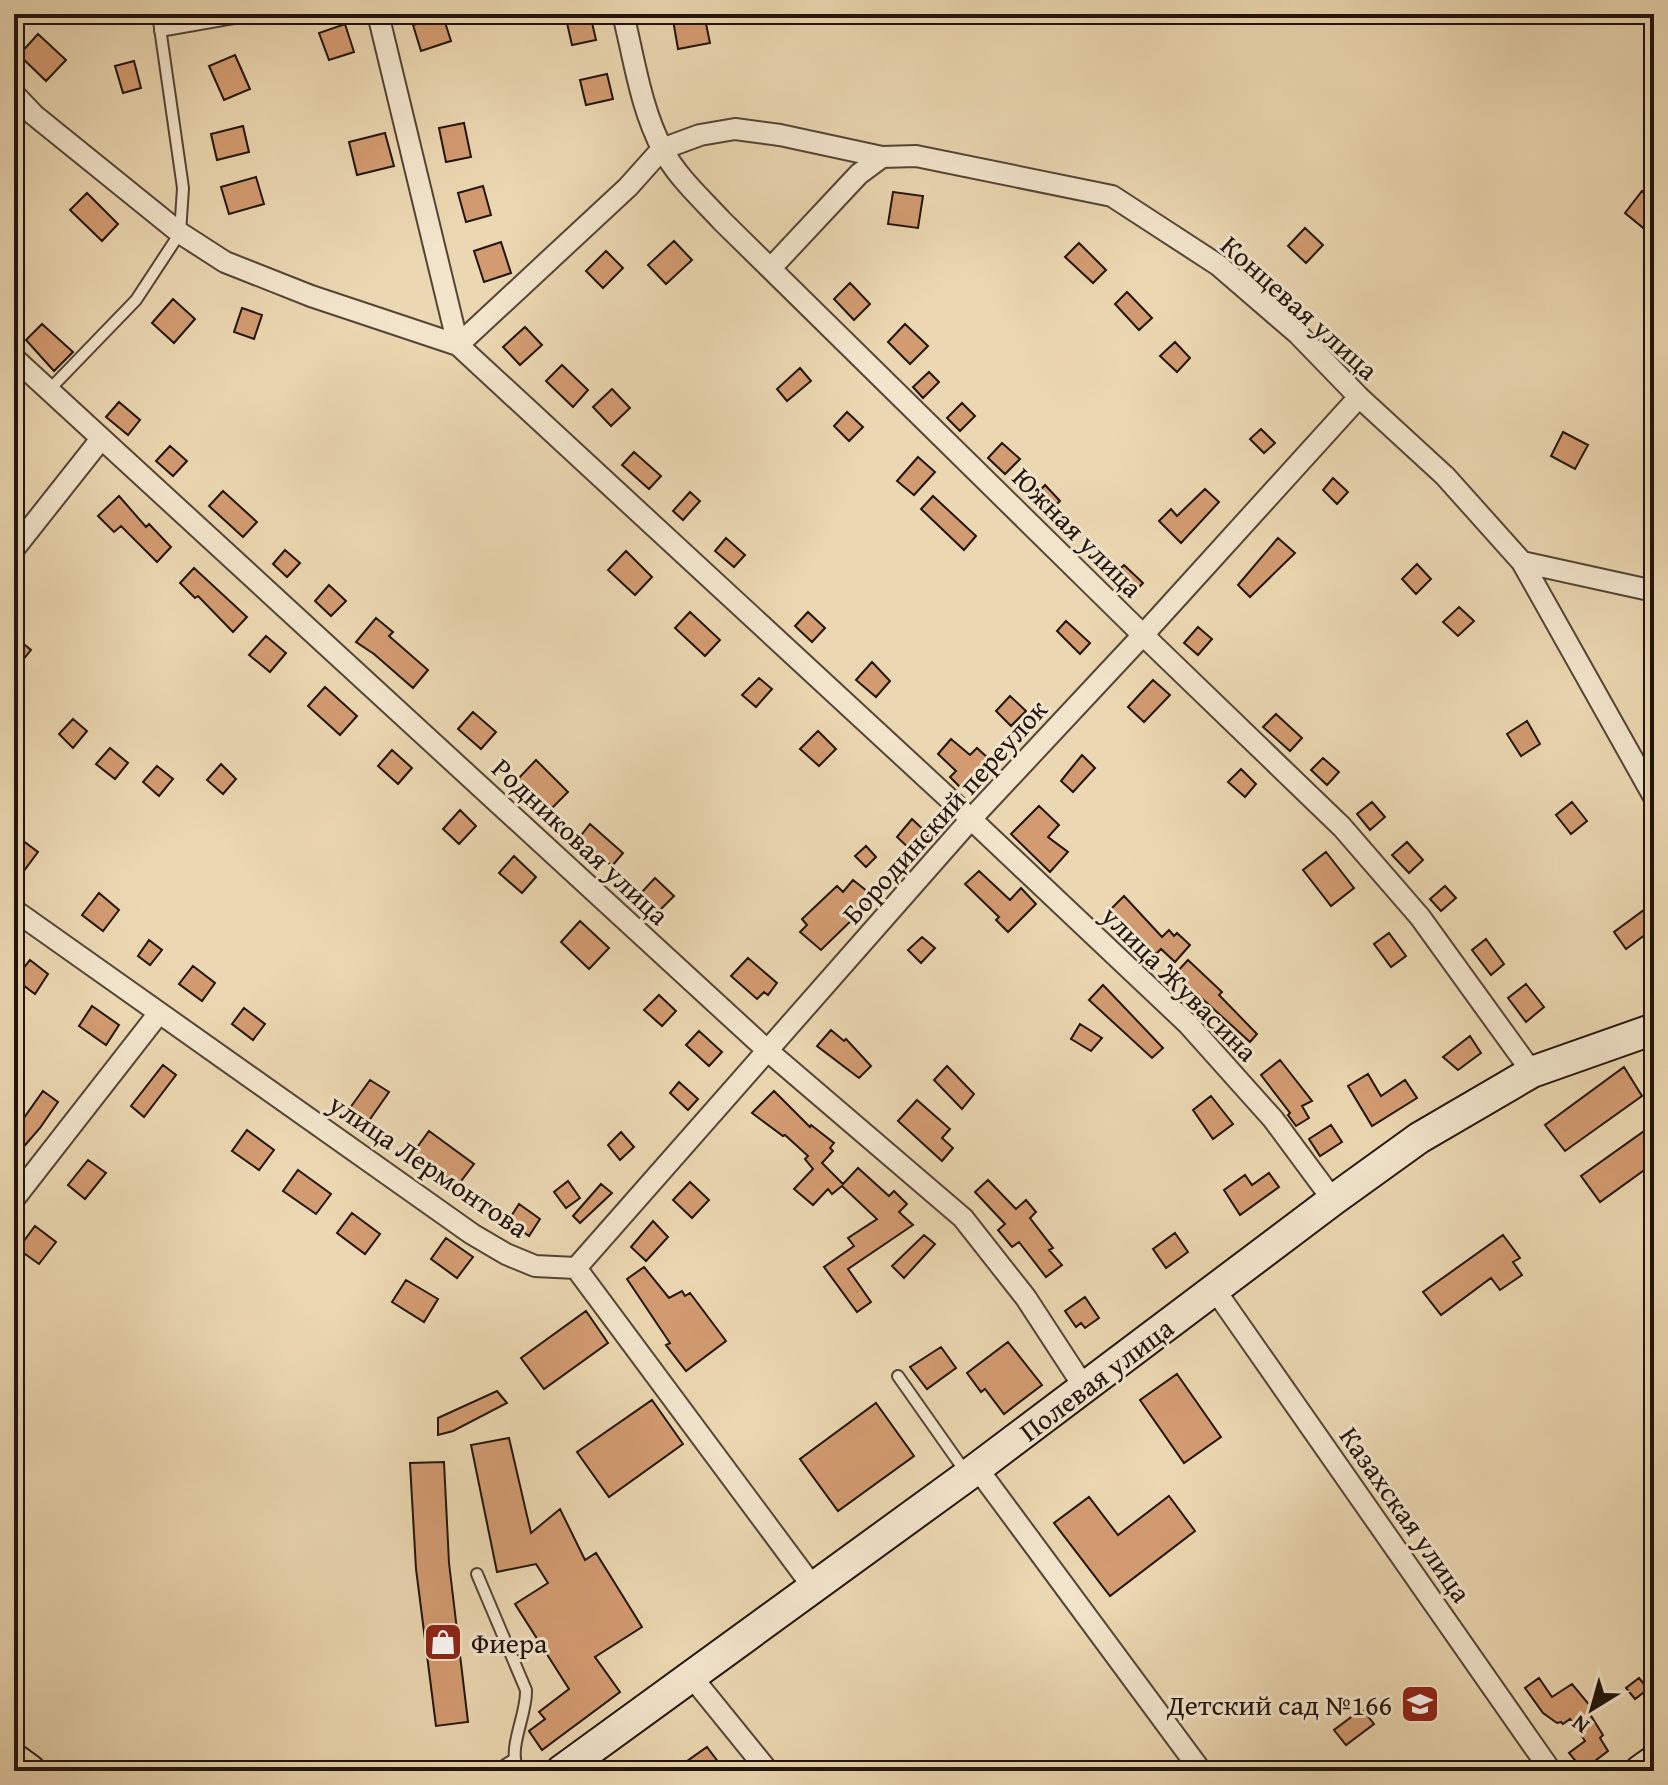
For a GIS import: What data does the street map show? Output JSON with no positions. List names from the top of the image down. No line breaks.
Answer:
{"streets":{"street":["Концевая улица","Южная улица","Бородинский переулок","Родниковая улица","улица Жувасина","улица Лермонтова","Полевая улица","Казахская улица"]},"crossings":[["Концевая улица","Южная улица"],["Концевая улица","Бородинский переулок"],["Южная улица","Бородинский переулок"],["Южная улица","Полевая улица"],["Бородинский переулок","Родниковая улица"],["Бородинский переулок","улица Жувасина"],["Бородинский переулок","улица Лермонтова"],["Родниковая улица","Полевая улица"],["улица Жувасина","Полевая улица"],["Полевая улица","Казахская улица"]],"places":{"shop":["Фиера"],"school or university":["Детский сад №166"]},"north":"bottom left"}
